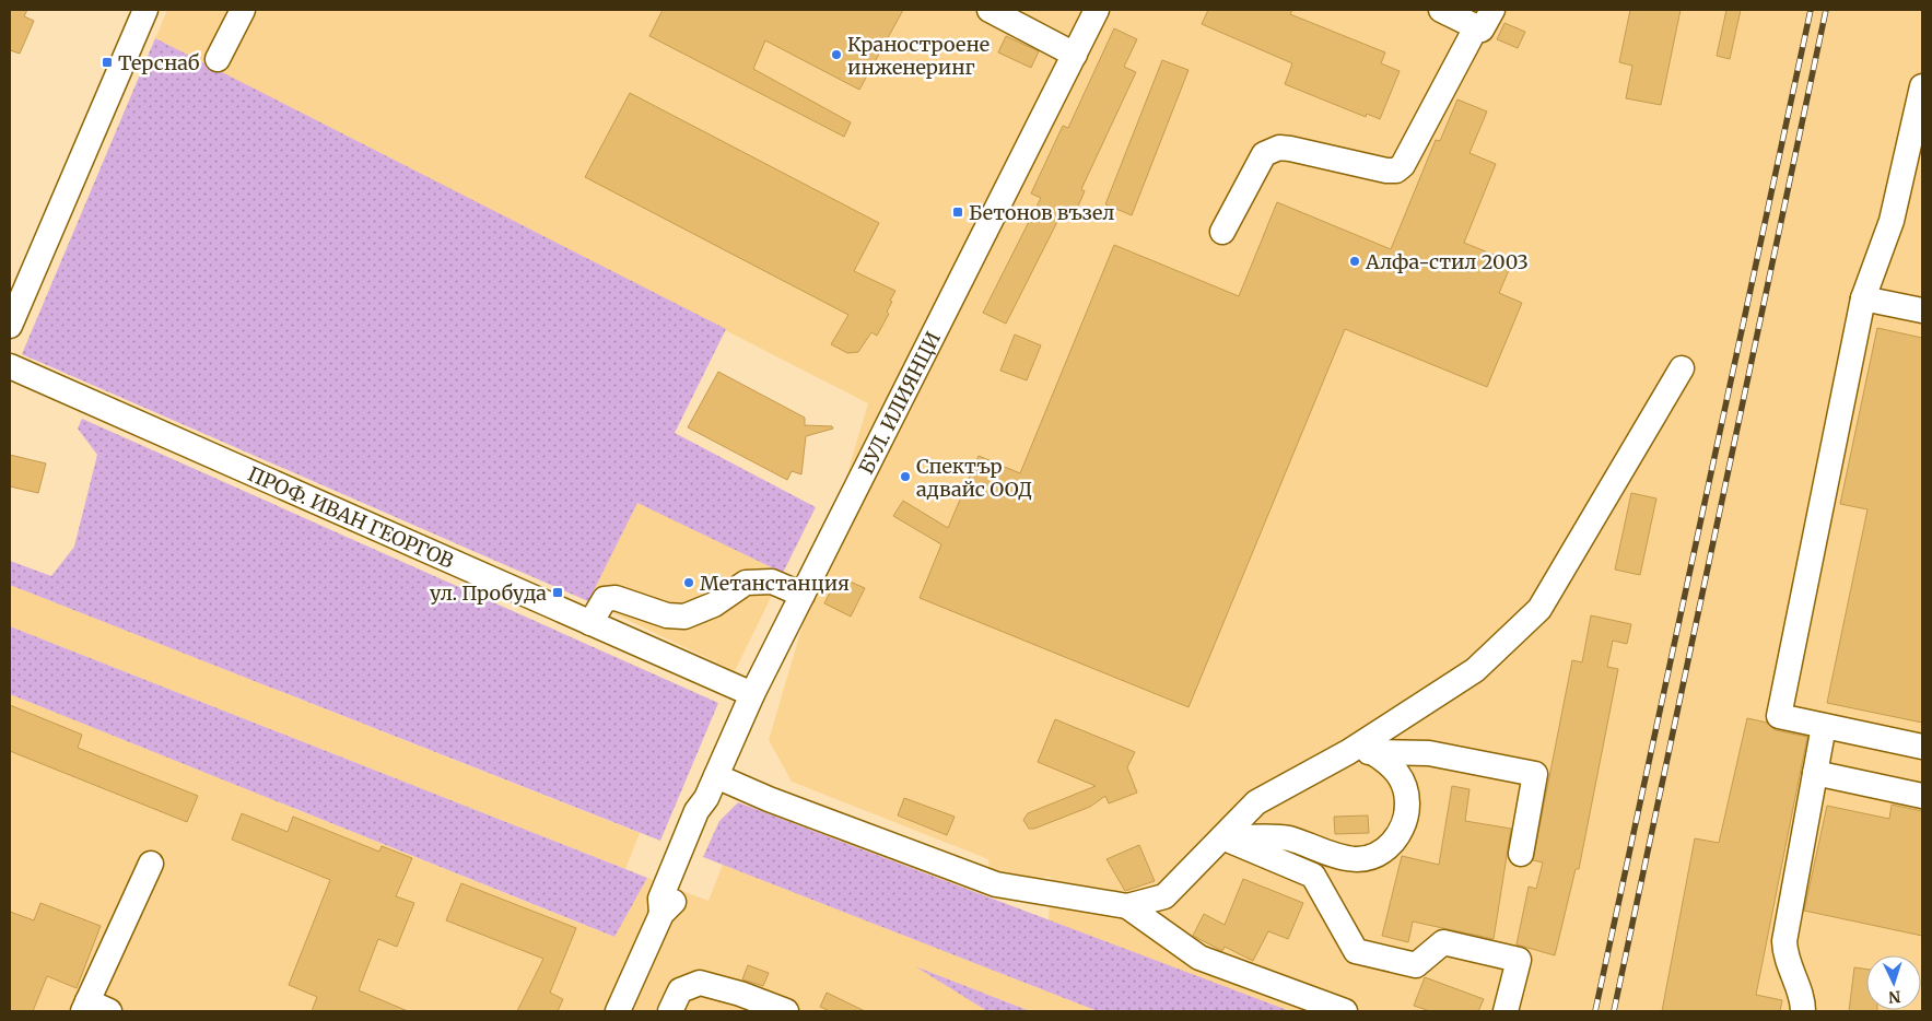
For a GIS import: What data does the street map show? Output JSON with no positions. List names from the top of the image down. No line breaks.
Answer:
{"streets":{"street":["БУЛ. ИЛИЯНЦИ","ПРОФ. ИВАН ГЕОРГОВ"]},"crossings":[["БУЛ. ИЛИЯНЦИ","ПРОФ. ИВАН ГЕОРГОВ"]],"places":{"other":["Краностроене инженеринг","Алфа-стил 2003","Спектър адвайс ООД","Метанстанция"],"transit":["Терснаб","Бетонов възел","ул. Пробуда"]},"north":"bottom"}
